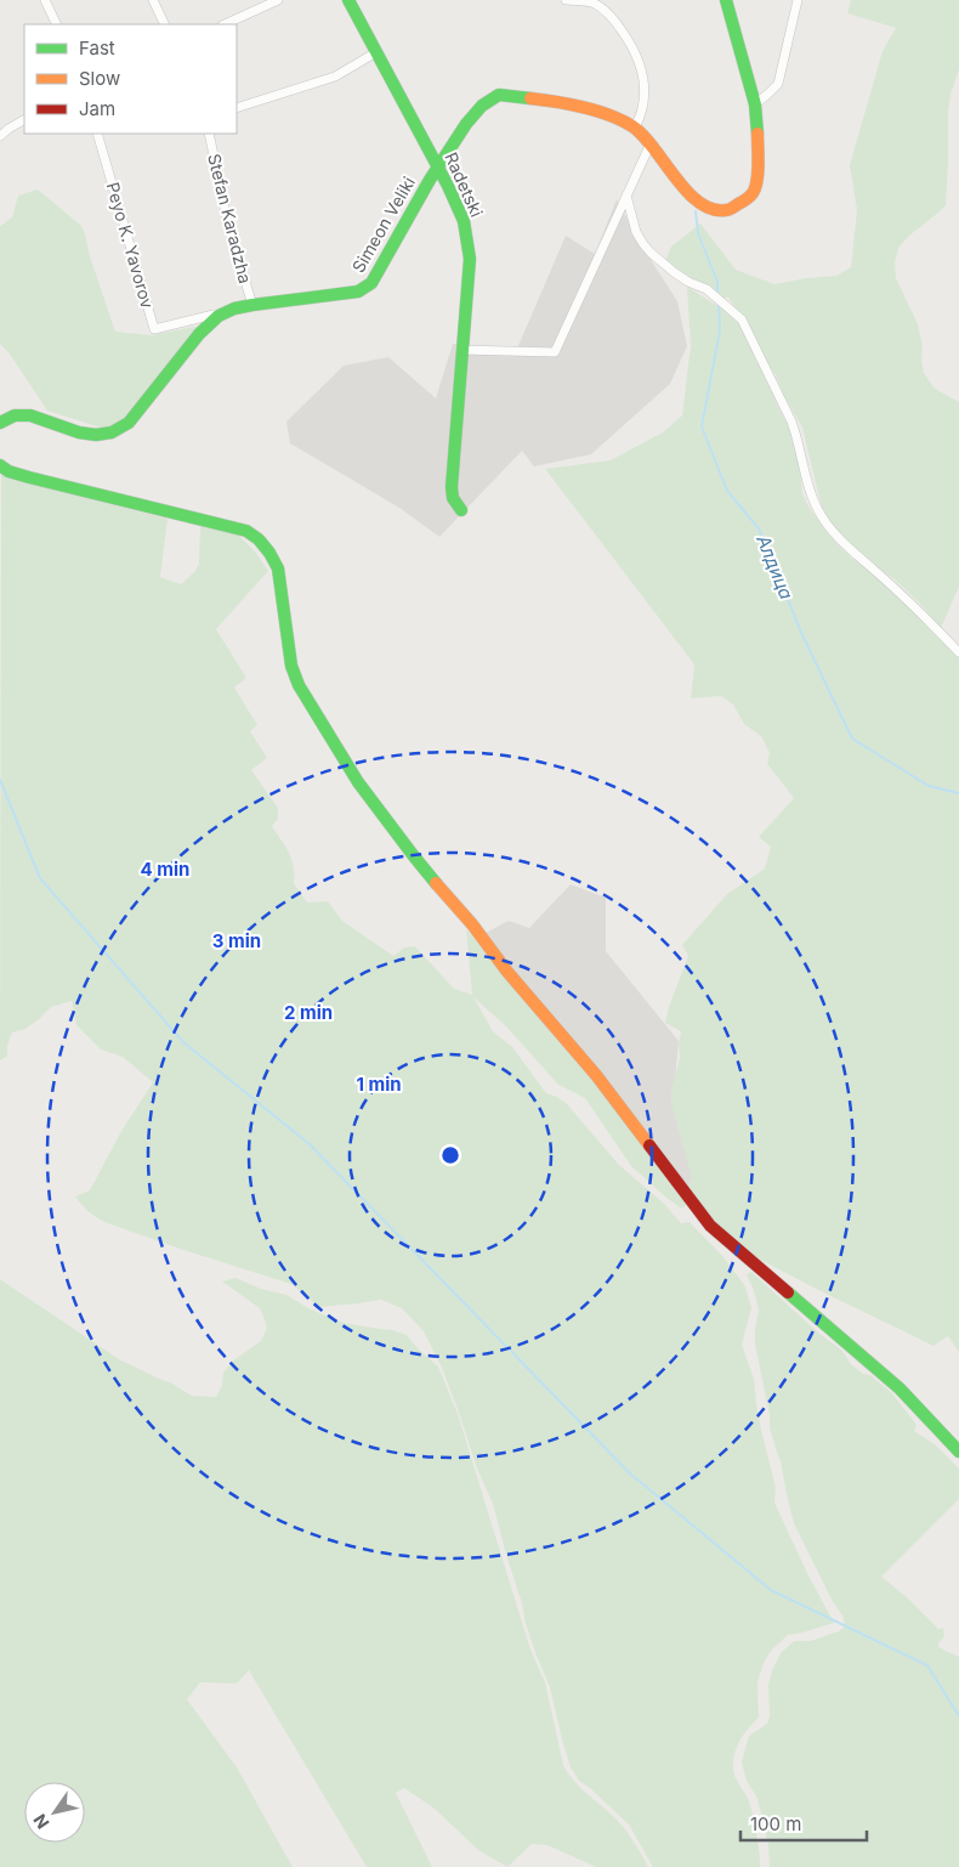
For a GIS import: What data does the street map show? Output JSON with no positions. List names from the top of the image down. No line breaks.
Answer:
{"streets":{"street":["Radetski","Stefan Karadzha","Simeon Veliki","Peyo K. Yavorov"]},"crossings":[["Radetski","Simeon Veliki"],["Stefan Karadzha","Simeon Veliki"],["Simeon Veliki","Peyo K. Yavorov"]],"water":["Алдица"],"legend":["Fast","Slow","Jam"],"scale_bar":"100 m","north":"bottom left","rings":["4 min","3 min","2 min","1 min"]}
